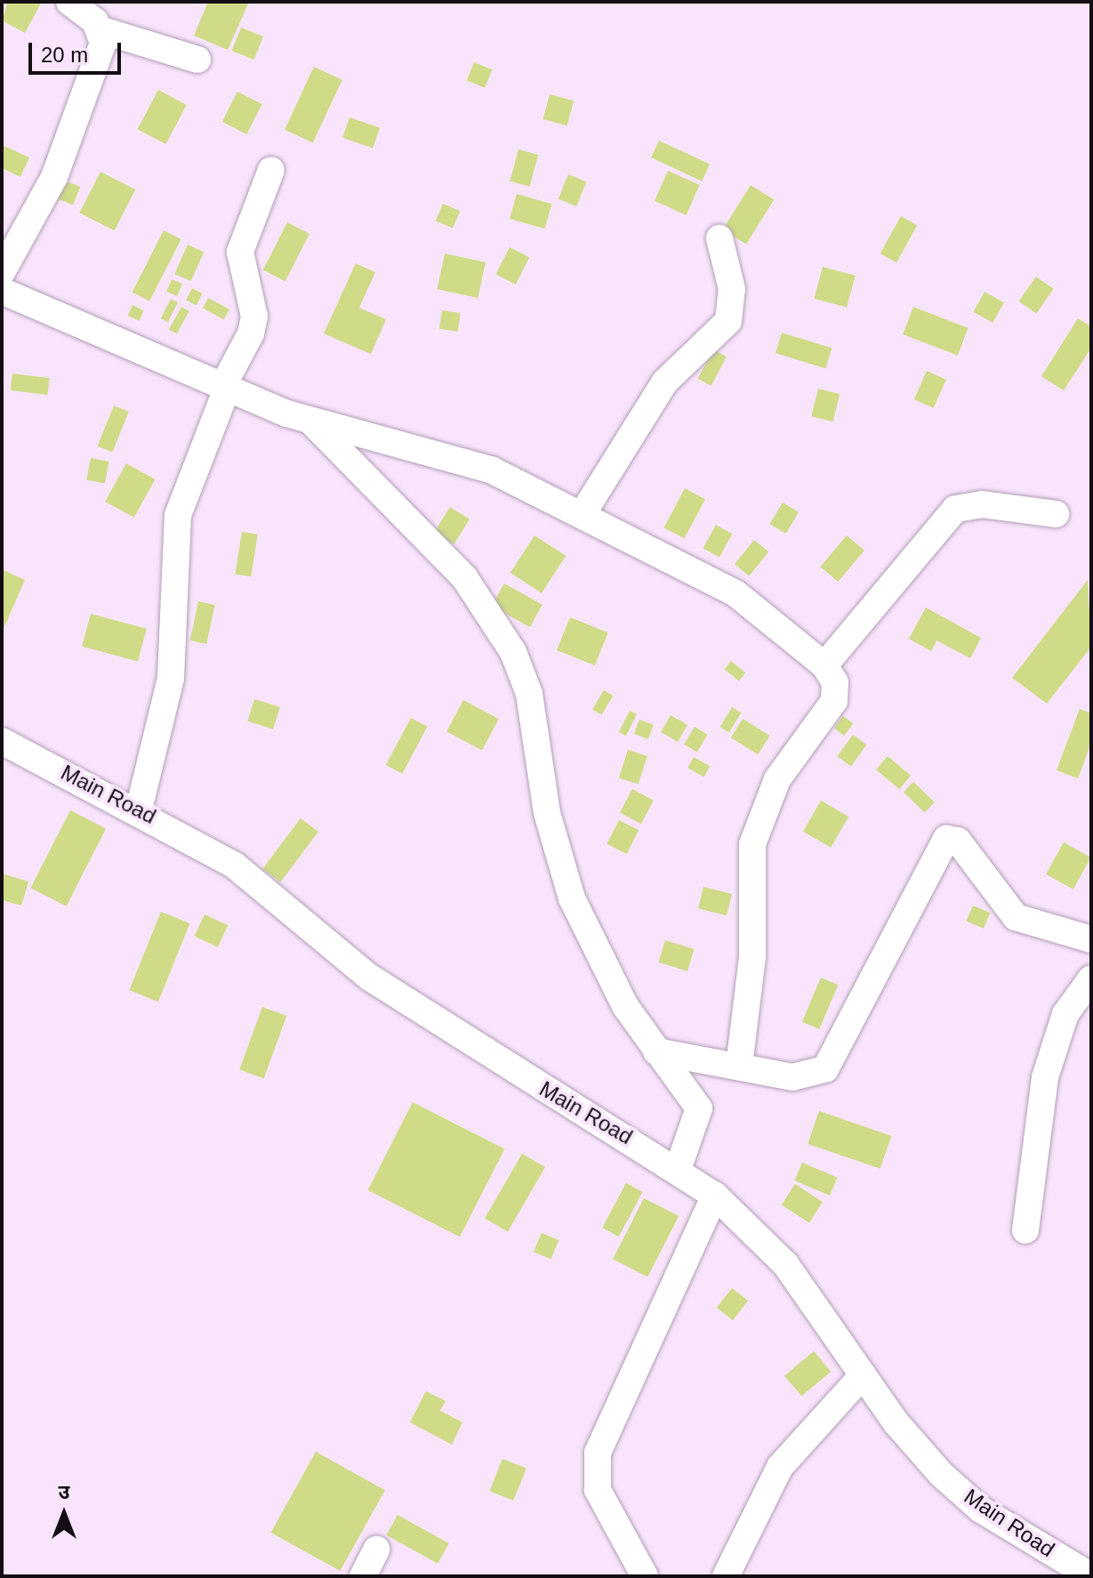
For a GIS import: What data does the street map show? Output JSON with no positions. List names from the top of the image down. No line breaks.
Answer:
{"streets":{"street":["Main Road"]},"scale_bar":"20 m","north":"top"}
